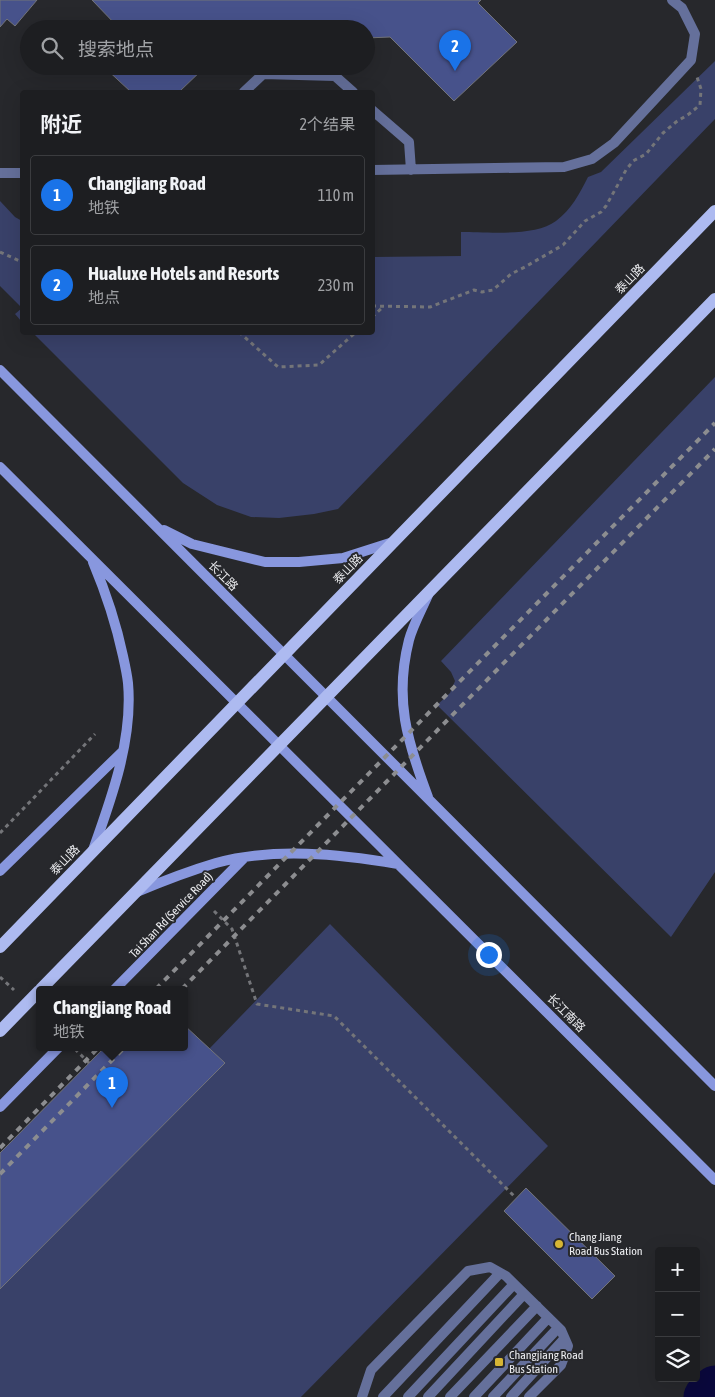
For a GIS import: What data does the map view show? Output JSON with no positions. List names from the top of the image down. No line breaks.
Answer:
{"streets":{"main road":["泰山路","长江路","Tai Shan Rd (Service Road)","长江南路"]},"crossings":[["泰山路","长江路"]],"places":{"other":["Chang Jiang Road Bus Station"],"transit":["Changjiang Road Bus Station"]},"page":{"search":"搜索地点","pins":["2","1"],"heading":["附近","2个结果"],"list":[{"mark":"1","name":"Changjiang Road","note":"地铁","value":"110 m"},{"mark":"2","name":"Hualuxe Hotels and Resorts","note":"地点","value":"230 m"}],"popup":["Changjiang Road","地铁"],"map_buttons":["+","−"]}}
